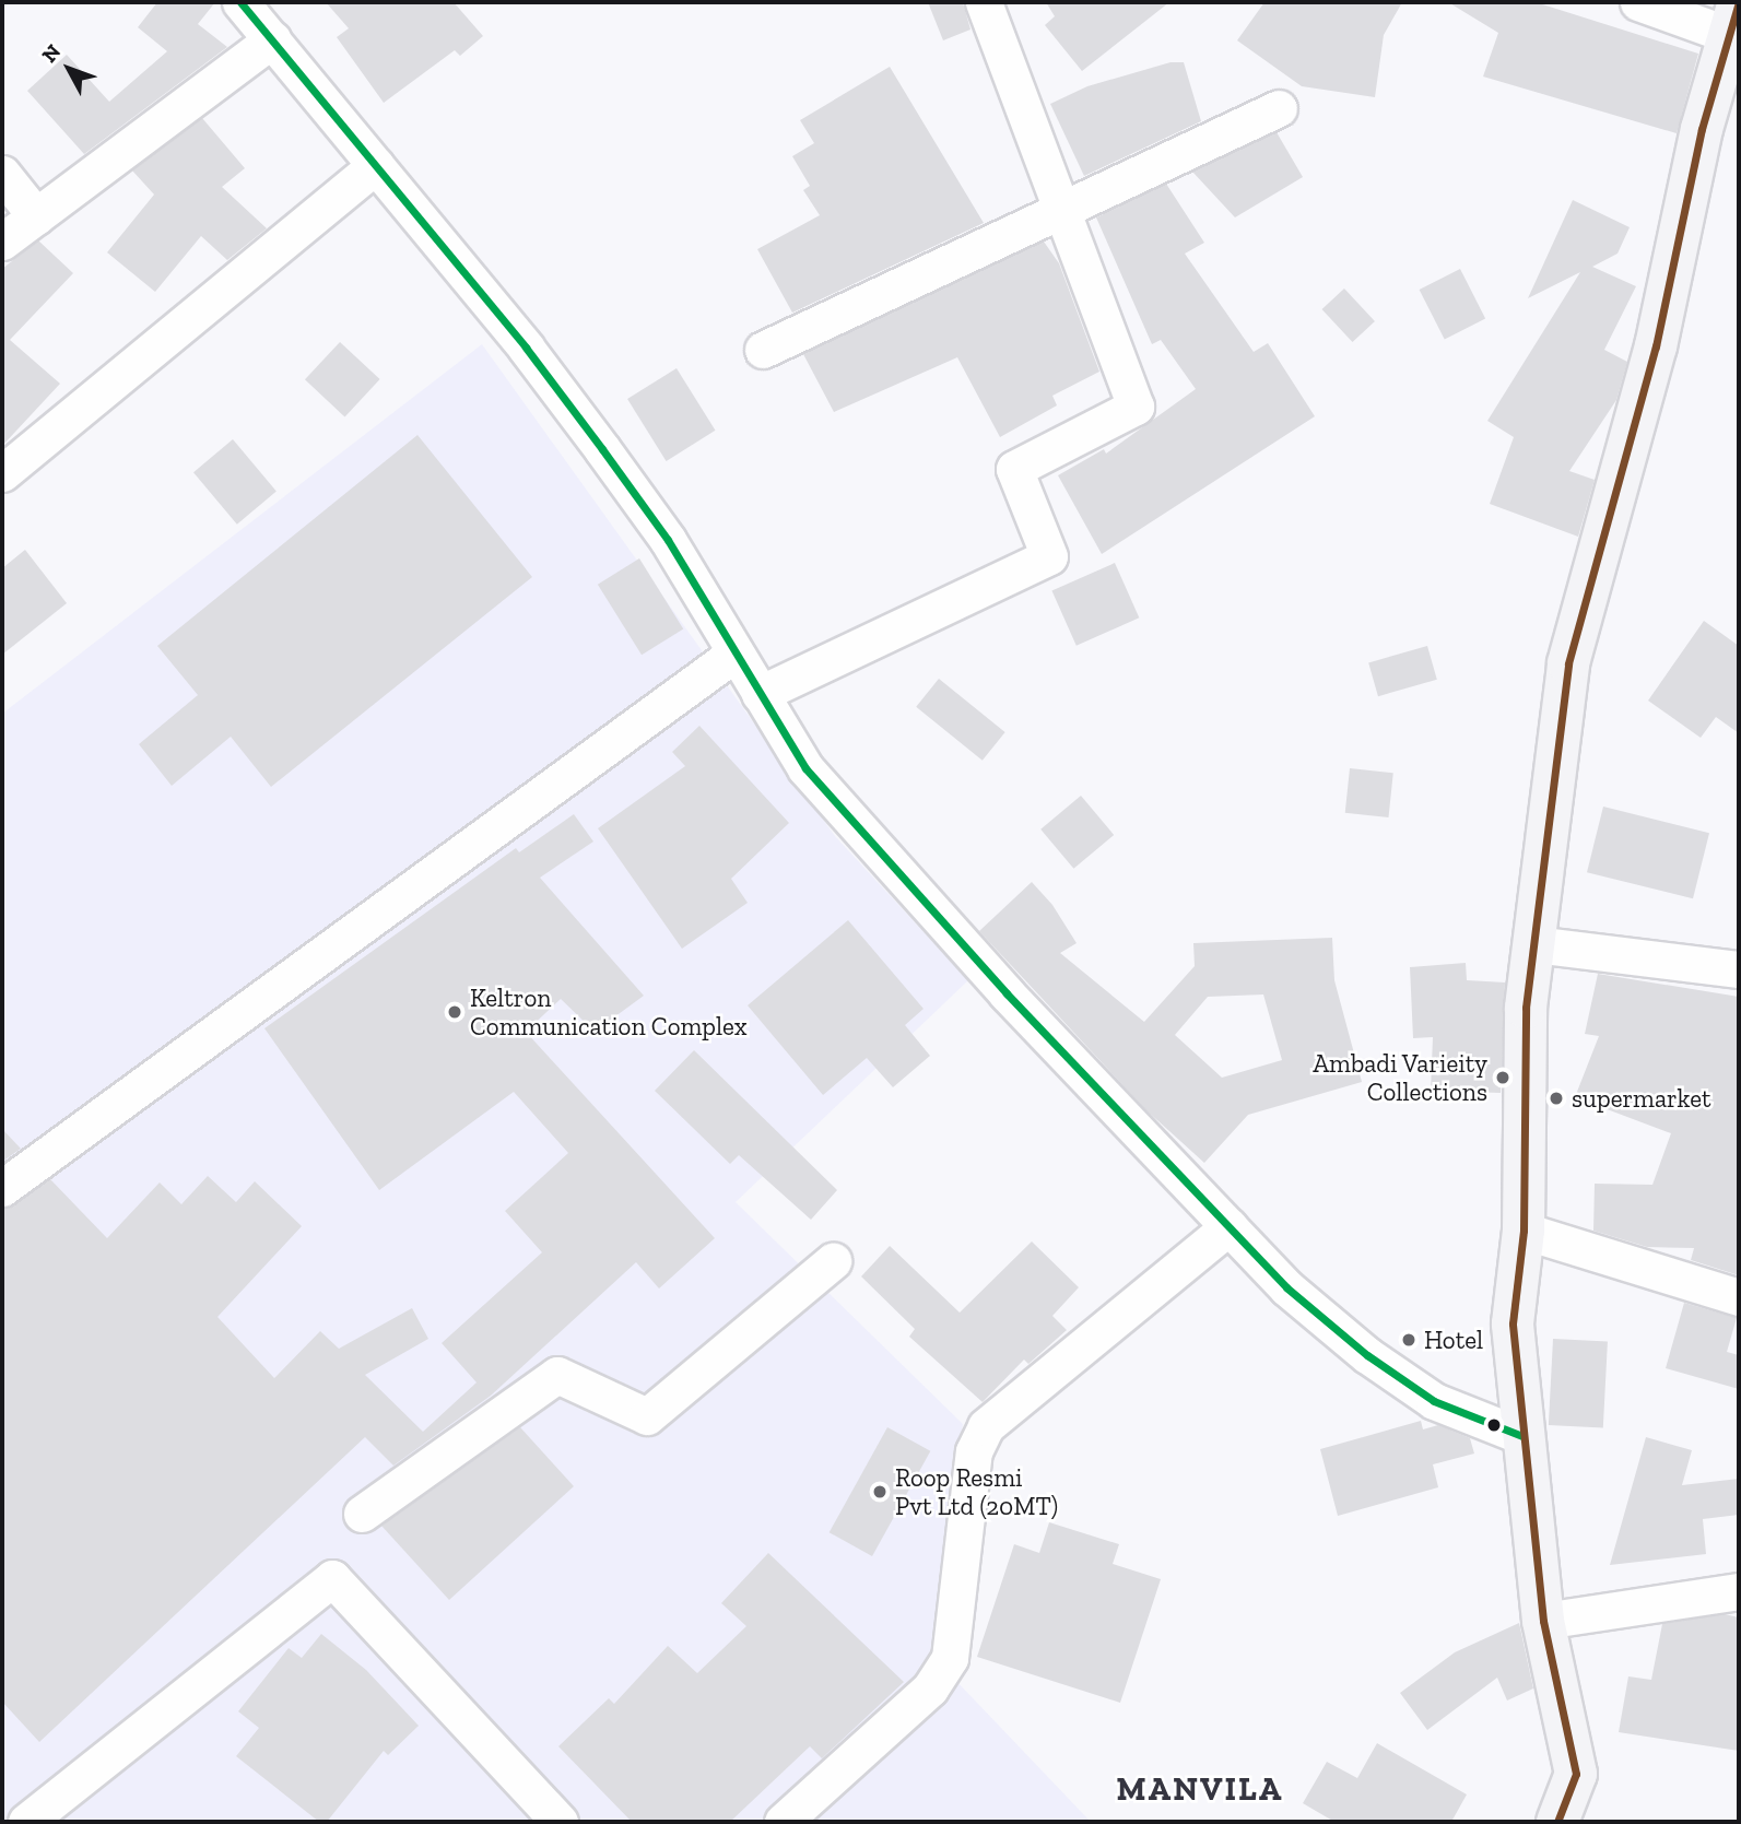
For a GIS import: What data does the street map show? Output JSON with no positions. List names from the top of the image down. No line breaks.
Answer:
{"districts":["MANVILA"],"places":["Keltron Communication Complex","Ambadi Varieity Collections","supermarket","Hotel","Roop Resmi Pvt Ltd (20MT)"],"north":"top left"}
